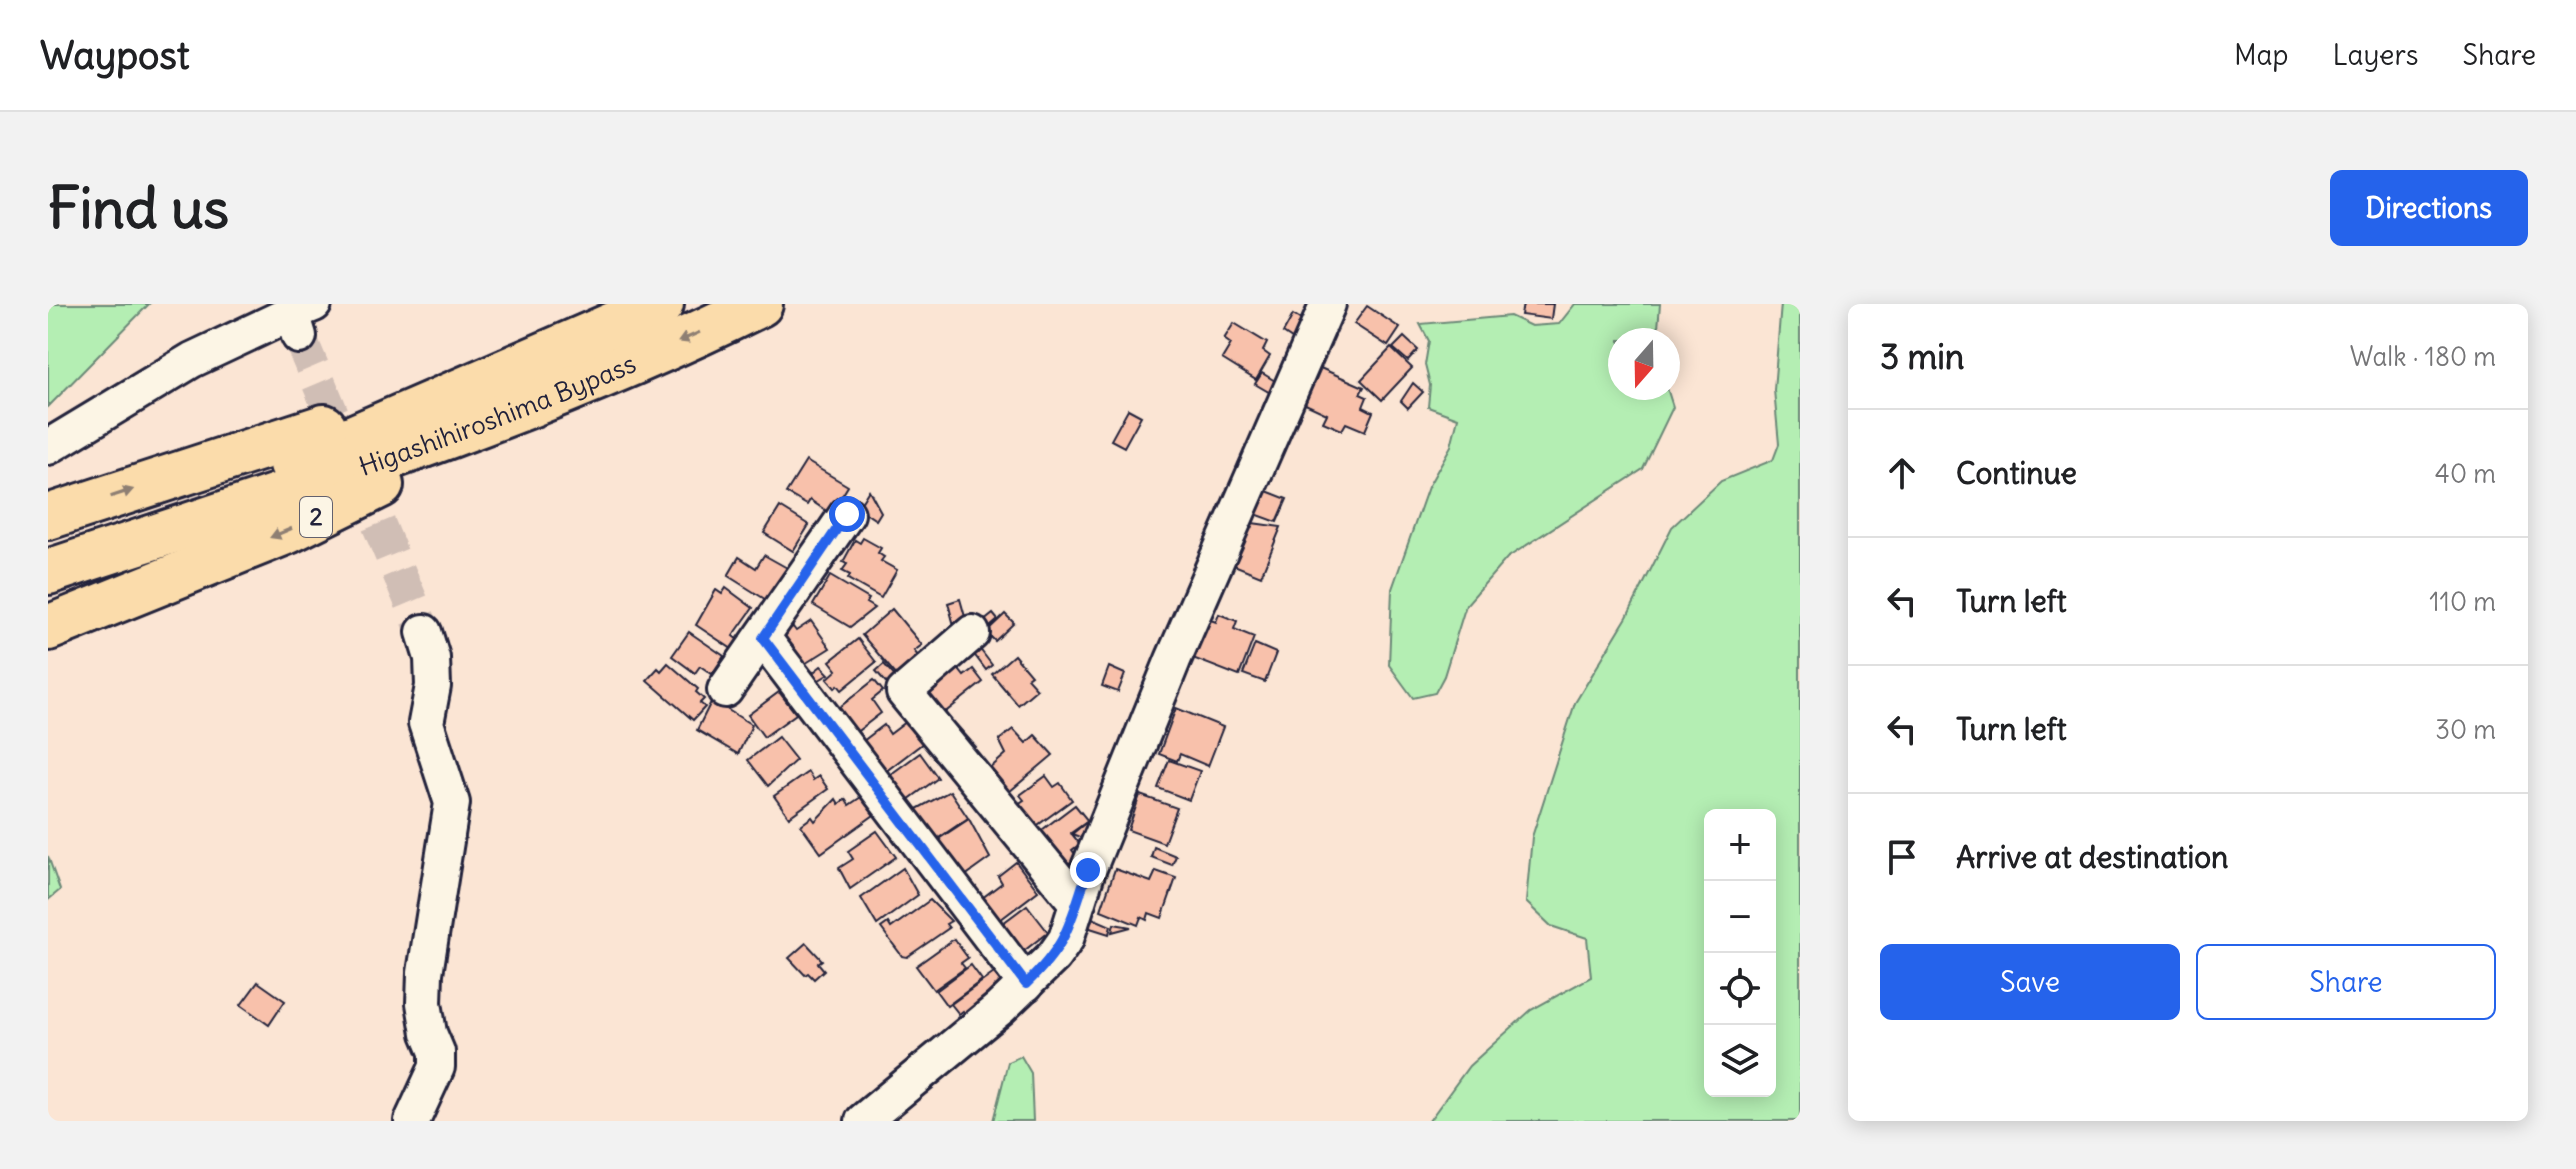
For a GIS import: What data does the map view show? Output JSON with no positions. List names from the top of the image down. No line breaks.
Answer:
{"streets":{"highway":["Higashihiroshima Bypass","2"]},"crossings":[["Higashihiroshima Bypass","2"]],"north":"bottom","page":{"header":"Waypost","nav":["Map","Layers","Share"],"buttons":["Directions",["Save","Share"]],"title":"Find us","heading":["3 min","Walk · 180 m"],"list":[["Continue","40 m"],["Turn left","110 m"],["Turn left","30 m"],"Arrive at destination"],"map_buttons":["+","−"]}}
